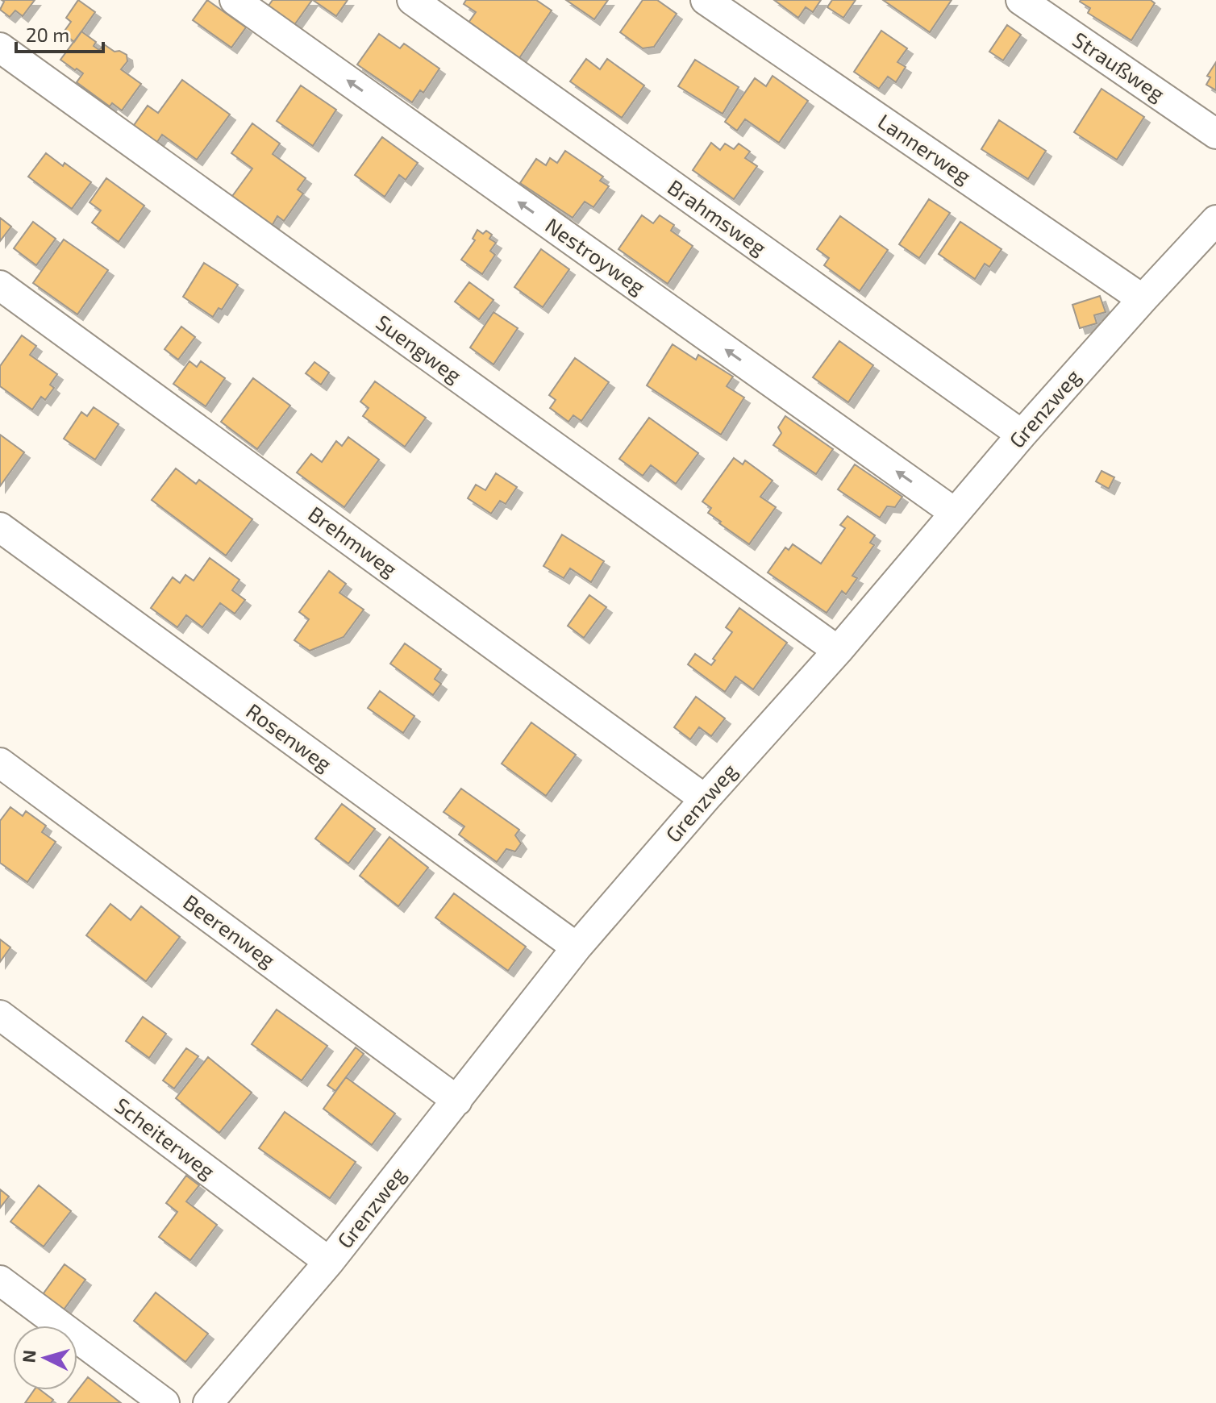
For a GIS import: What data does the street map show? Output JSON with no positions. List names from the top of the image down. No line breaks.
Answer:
{"streets":{"street":["Straußweg","Lannerweg","Brahmsweg","Nestroyweg","Suengweg","Grenzweg","Brehmweg","Rosenweg","Beerenweg","Scheiterweg"]},"crossings":[["Lannerweg","Grenzweg"],["Brahmsweg","Grenzweg"],["Nestroyweg","Grenzweg"],["Suengweg","Grenzweg"],["Grenzweg","Brehmweg"],["Grenzweg","Rosenweg"],["Grenzweg","Beerenweg"],["Grenzweg","Scheiterweg"]],"one_way":["Nestroyweg"],"scale_bar":"20 m","north":"left"}
